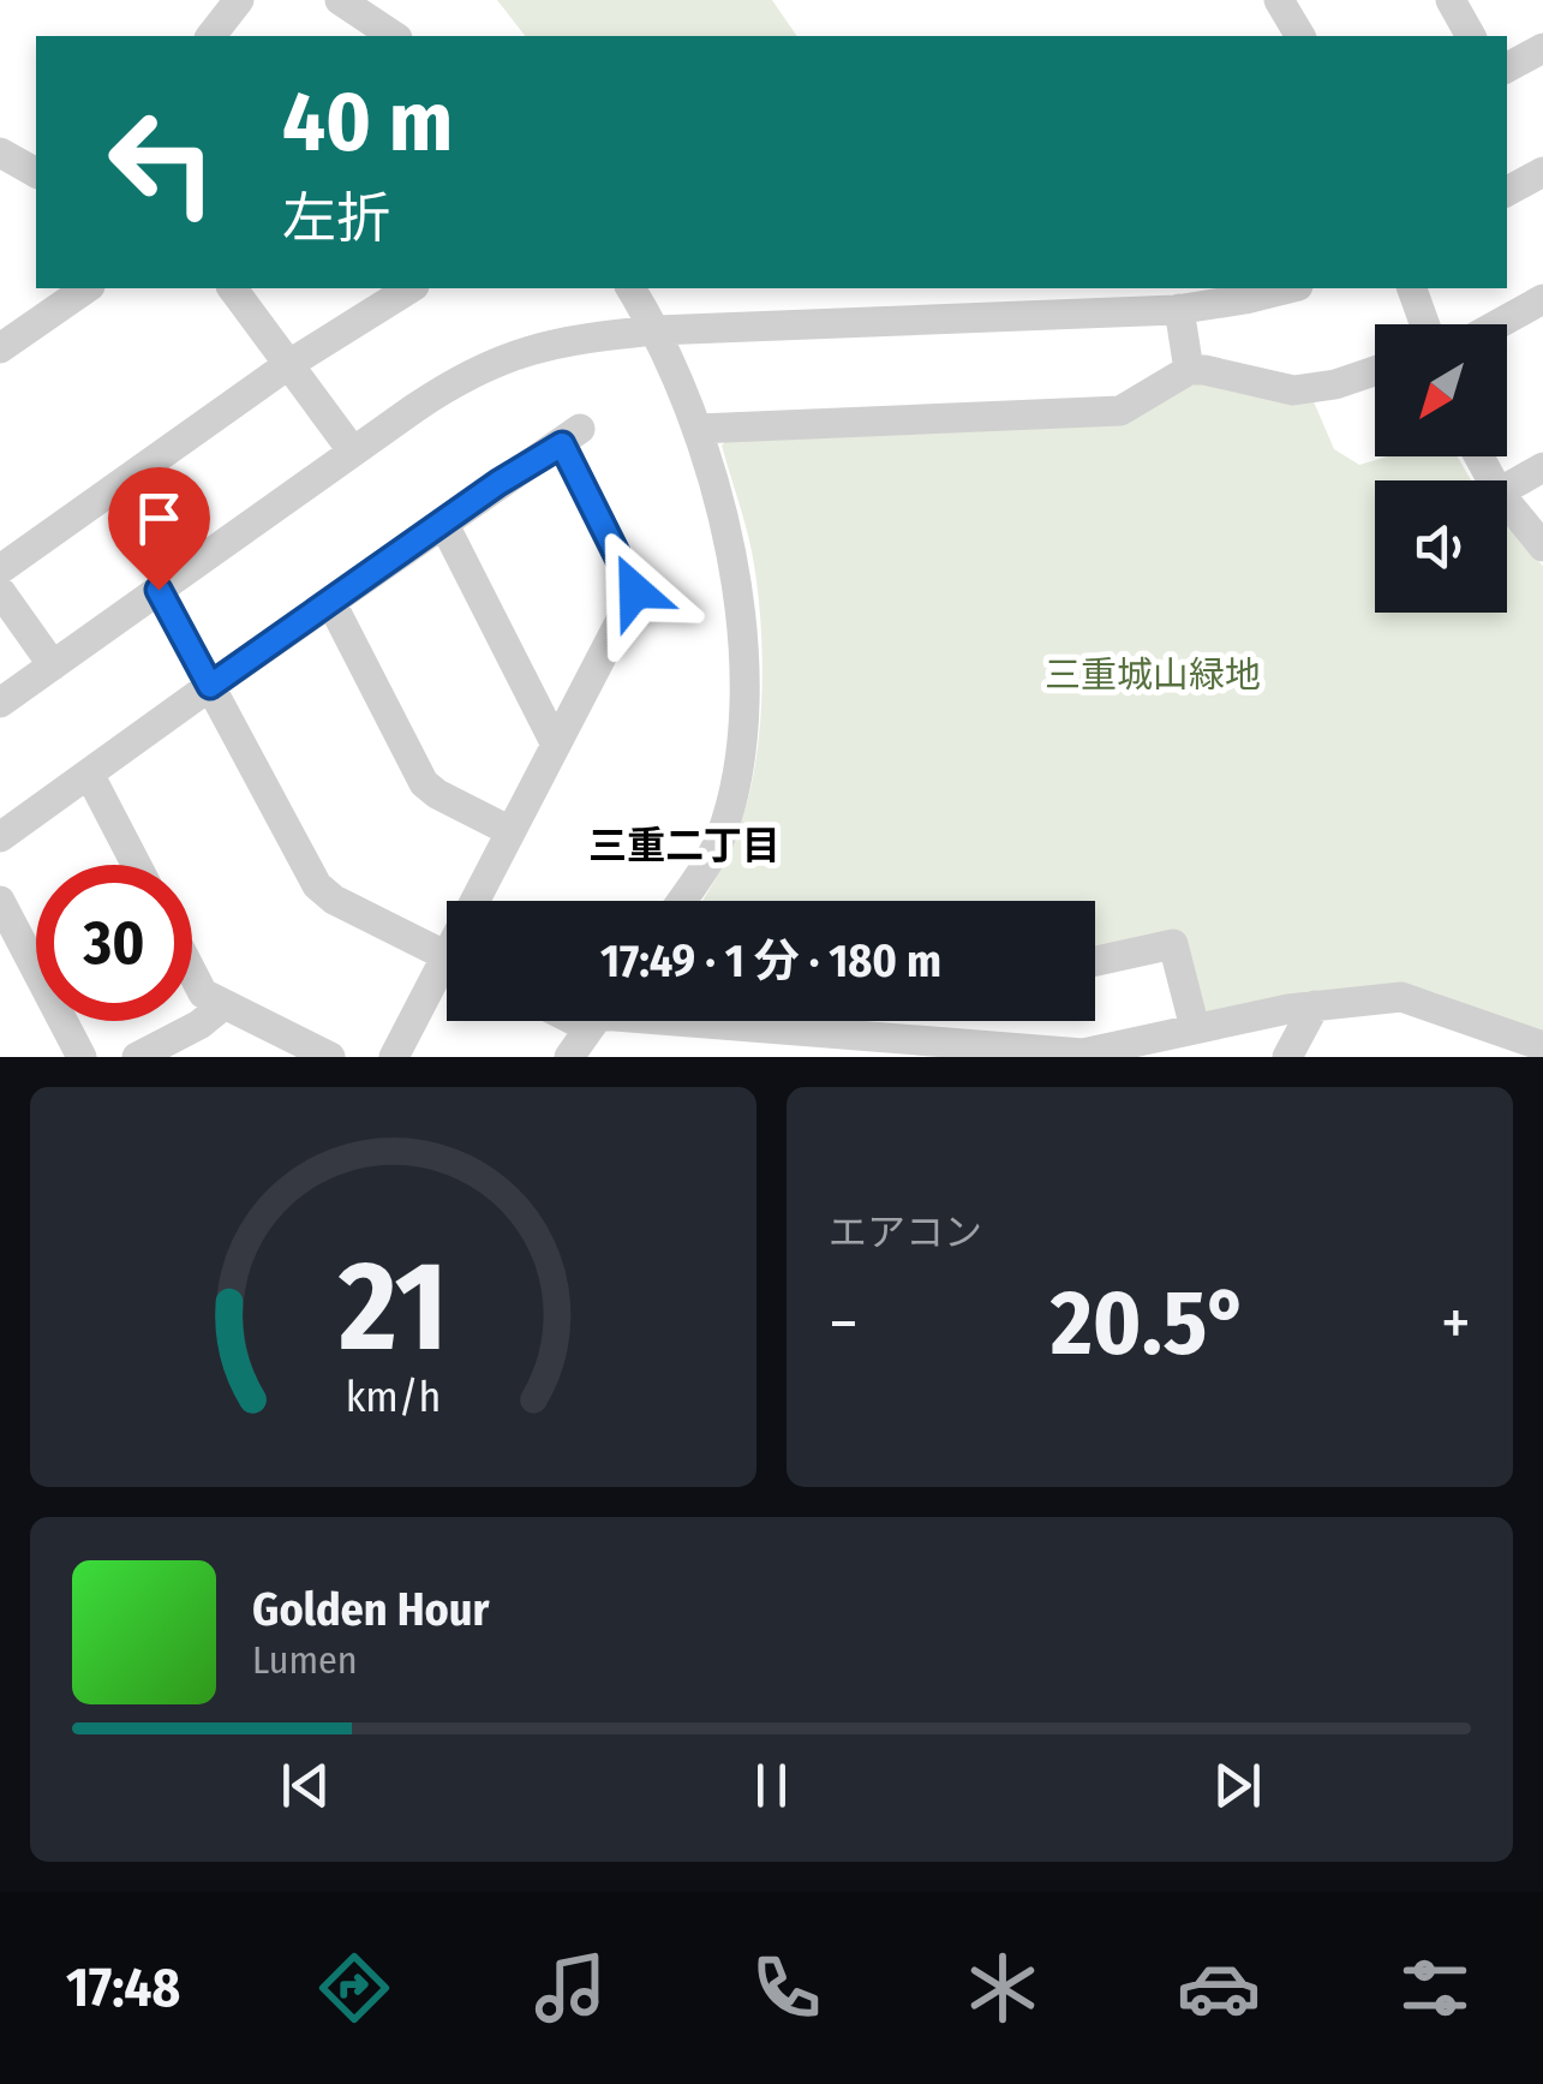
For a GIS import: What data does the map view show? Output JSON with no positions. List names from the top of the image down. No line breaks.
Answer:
{"districts":["三重二丁目"],"parks":["三重城山緑地"],"north":"bottom left","page":{"turn":["40 m","左折"],"limit":"30","trip":"17:49 · 1 分 · 180 m","tile":"エアコン","heat":["−","20.5°","+"],"song":["Golden Hour","Lumen"],"tabs":"17:48","gauge":["21","km/h"]}}
